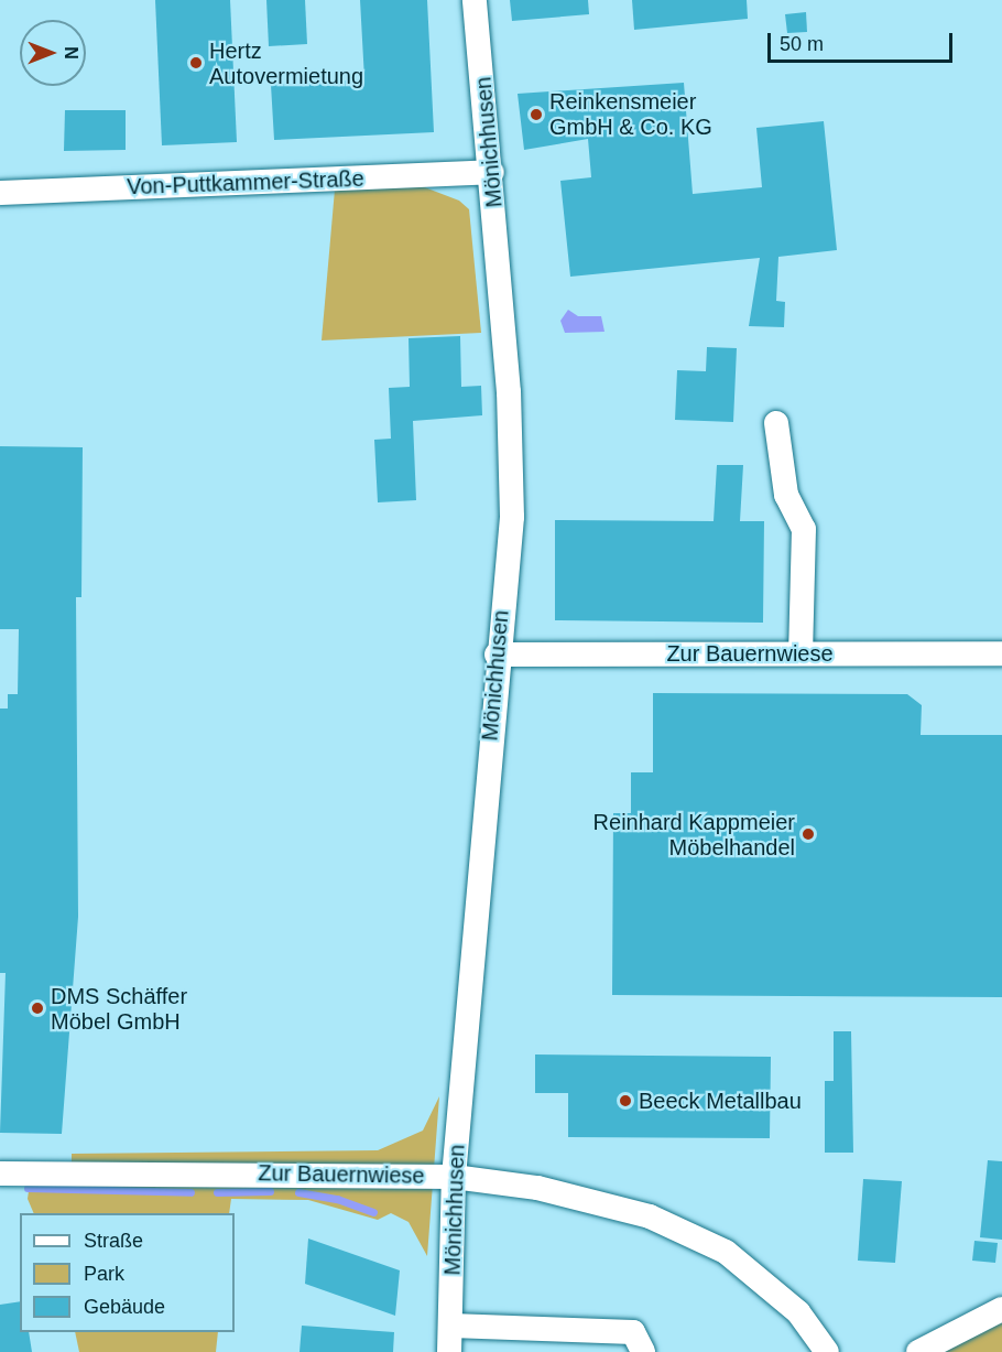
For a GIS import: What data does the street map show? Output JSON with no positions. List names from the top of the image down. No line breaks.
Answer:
{"streets":{"street":["Mönichhusen","Von-Puttkammer-Straße","Zur Bauernwiese"]},"crossings":[["Mönichhusen","Von-Puttkammer-Straße"],["Mönichhusen","Zur Bauernwiese"]],"places":["Hertz Autovermietung","Reinkensmeier GmbH & Co. KG","Reinhard Kappmeier Möbelhandel","DMS Schäffer Möbel GmbH","Beeck Metallbau"],"legend":["Straße","Park","Gebäude"],"scale_bar":"50 m","north":"right"}
